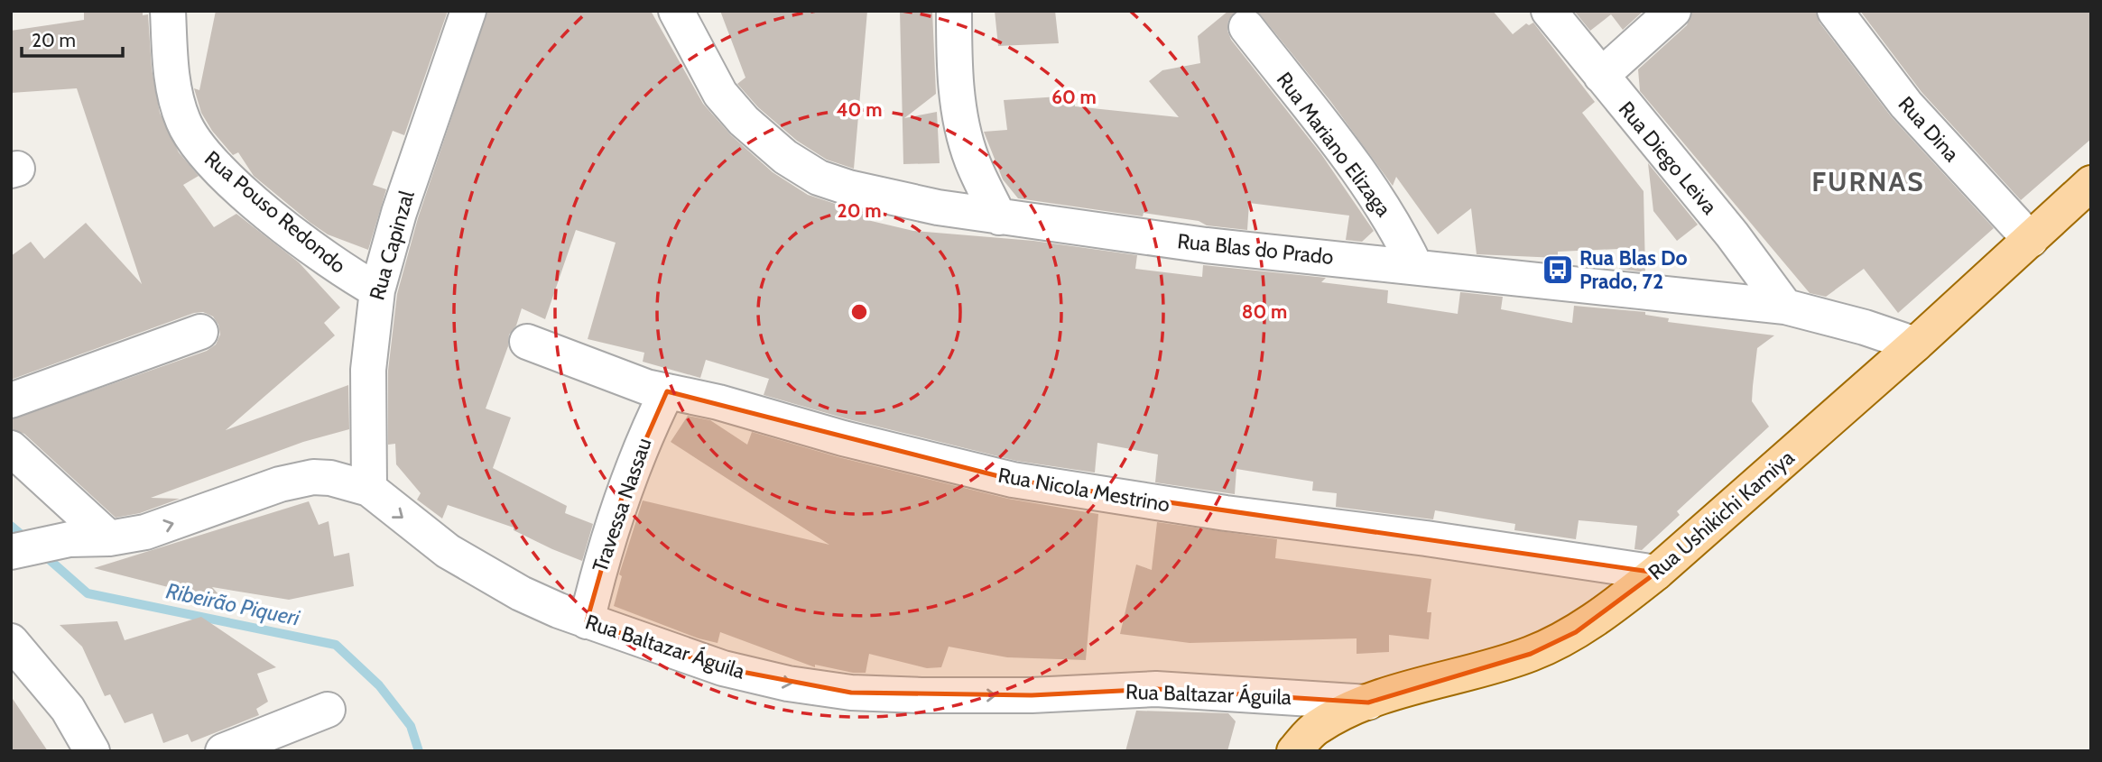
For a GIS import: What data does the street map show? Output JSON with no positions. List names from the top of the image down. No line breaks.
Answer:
{"streets":{"main road":["Rua Ushikichi Kamiya"],"street":["Rua Dina","Rua Mariano Elizaga","Rua Diego Leiva","Rua Pouso Redondo","Rua Capinzal","Rua Blas do Prado","Rua Nicola Mestrino","Travessa Nassau","Rua Baltazar Águila"]},"crossings":[["Rua Dina","Rua Ushikichi Kamiya"],["Rua Mariano Elizaga","Rua Blas do Prado"],["Rua Diego Leiva","Rua Blas do Prado"],["Rua Pouso Redondo","Rua Capinzal"],["Rua Capinzal","Rua Baltazar Águila"],["Rua Blas do Prado","Rua Ushikichi Kamiya"],["Rua Nicola Mestrino","Travessa Nassau"],["Rua Nicola Mestrino","Rua Ushikichi Kamiya"],["Travessa Nassau","Rua Baltazar Águila"],["Rua Ushikichi Kamiya","Rua Baltazar Águila"]],"one_way":["Rua Baltazar Águila"],"districts":["FURNAS"],"water":["Ribeirão Piqueri"],"places":{"bus stop":["Rua Blas Do Prado, 72"]},"scale_bar":"20 m","rings":["60 m","40 m","20 m","80 m"]}
